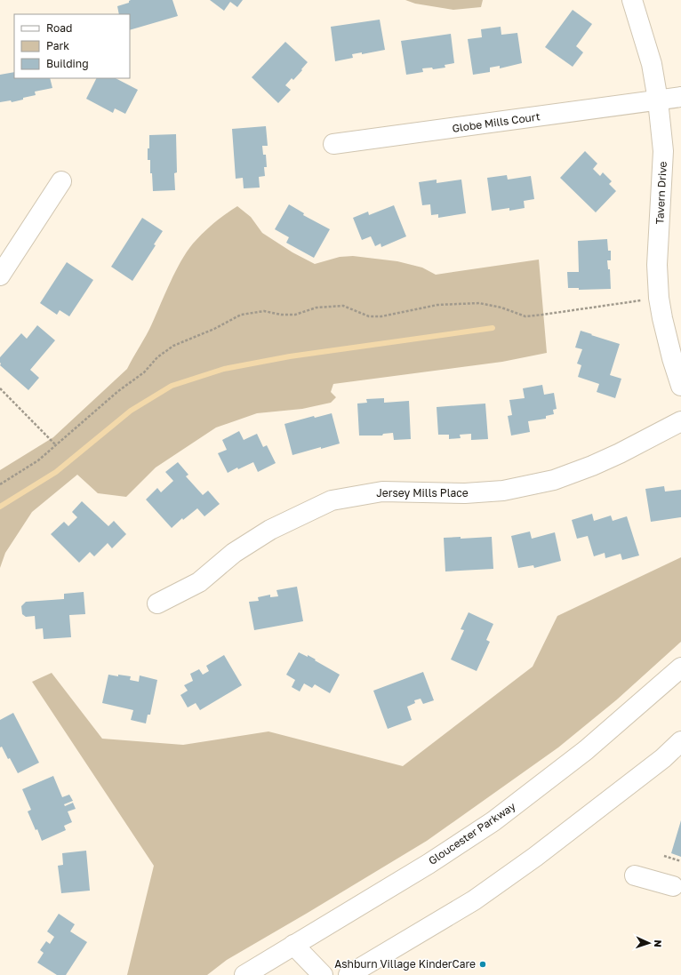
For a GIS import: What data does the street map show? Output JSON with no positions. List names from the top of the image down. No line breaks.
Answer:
{"streets":{"street":["Globe Mills Court","Tavern Drive","Jersey Mills Place","Gloucester Parkway"]},"crossings":[["Globe Mills Court","Tavern Drive"]],"places":["Ashburn Village KinderCare"],"legend":["Road","Park","Building"],"north":"right"}
